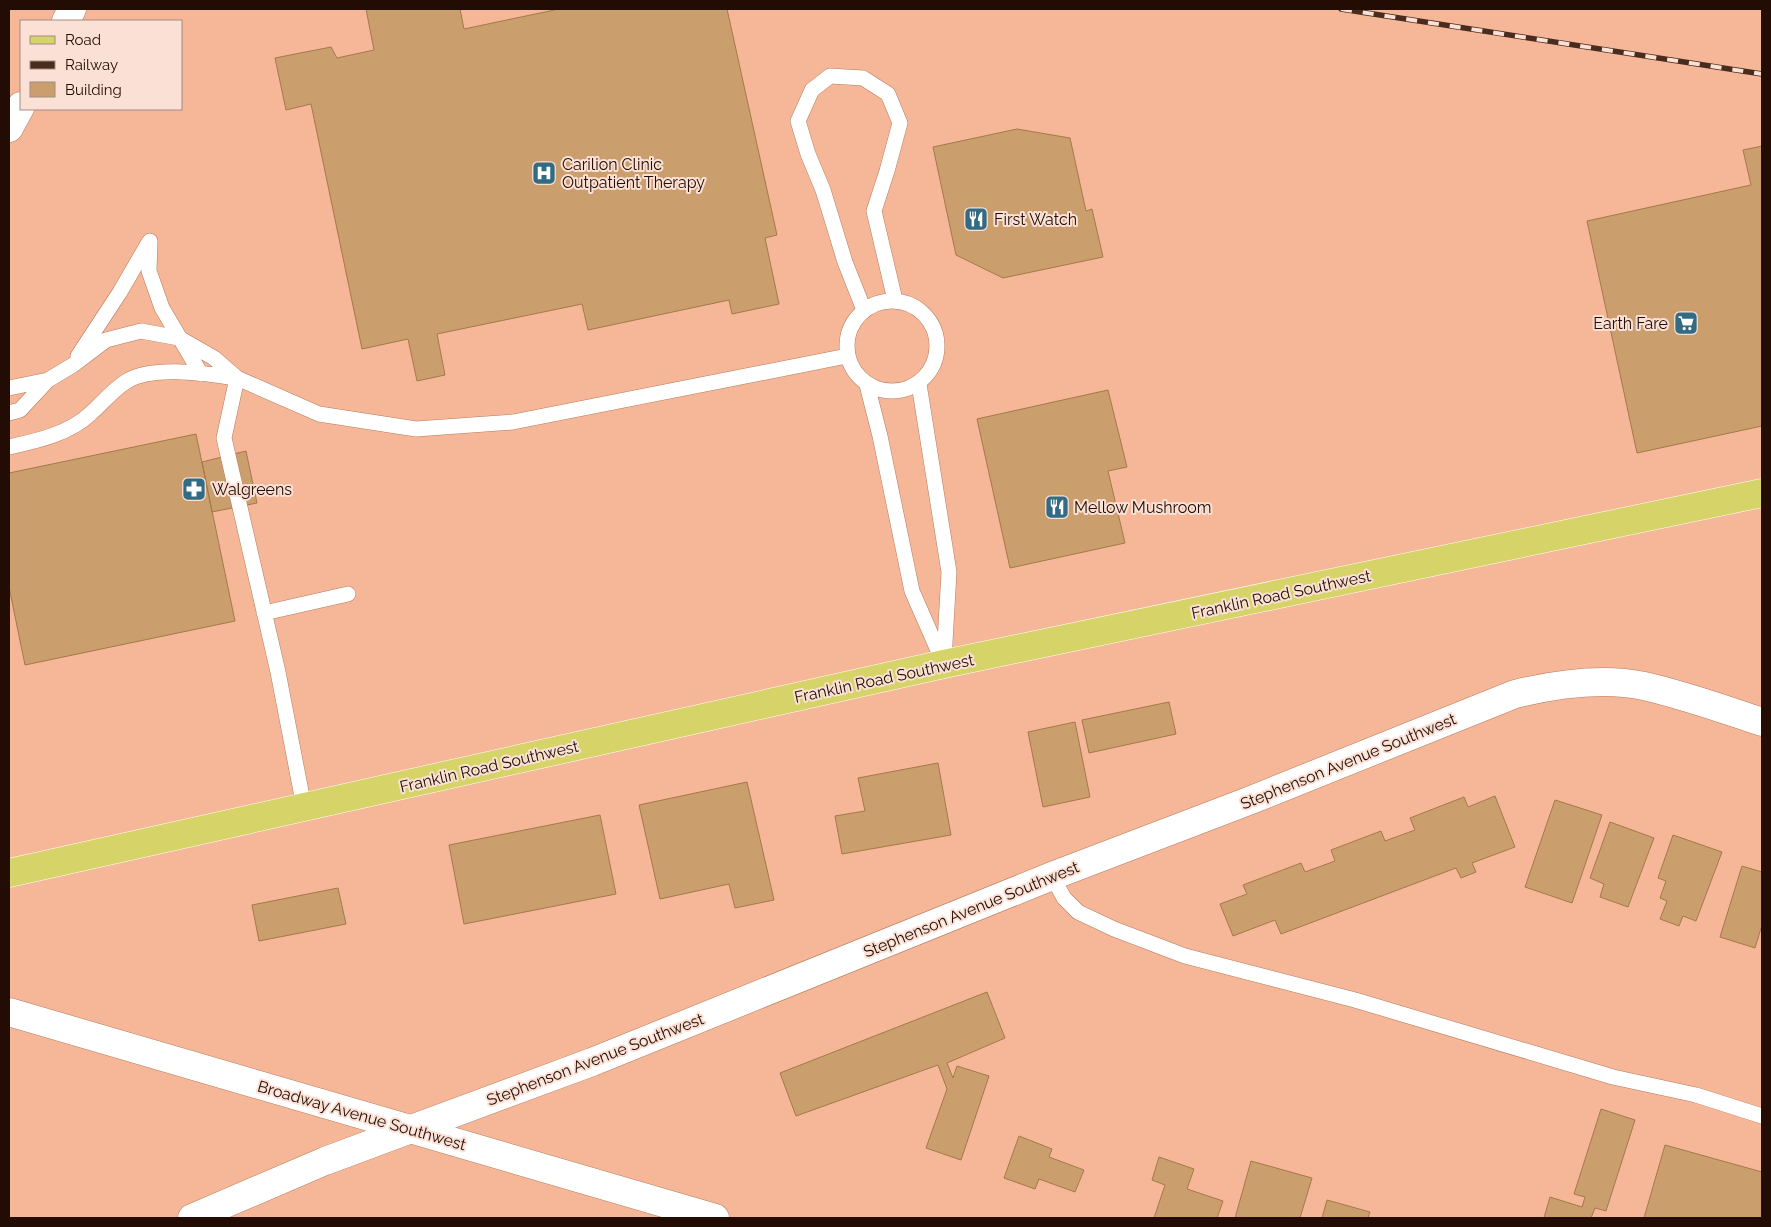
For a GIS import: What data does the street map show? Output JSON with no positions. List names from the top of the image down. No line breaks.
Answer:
{"streets":{"main road":["Franklin Road Southwest"],"street":["Stephenson Avenue Southwest","Broadway Avenue Southwest"]},"crossings":[["Stephenson Avenue Southwest","Broadway Avenue Southwest"]],"places":{"hospital":["Carilion Clinic Outpatient Therapy"],"restaurant":["First Watch","Mellow Mushroom"],"supermarket":["Earth Fare"],"pharmacy":["Walgreens"]},"legend":["Road","Railway","Building"]}
